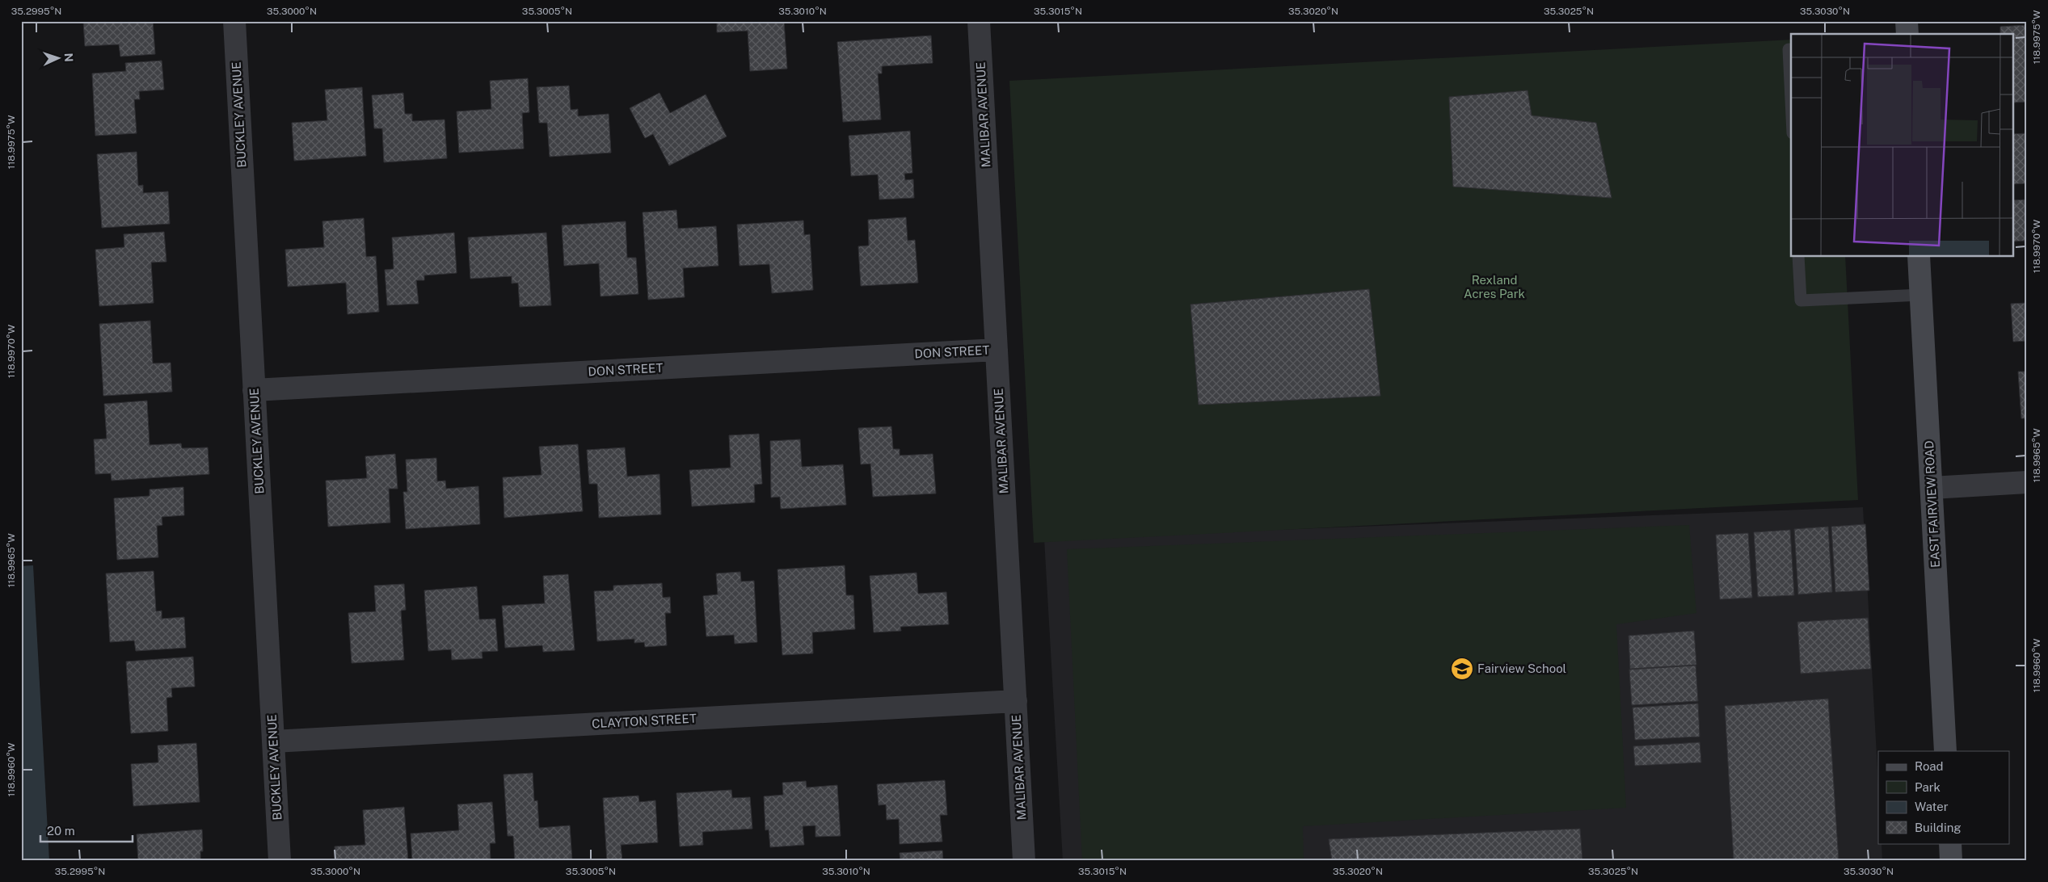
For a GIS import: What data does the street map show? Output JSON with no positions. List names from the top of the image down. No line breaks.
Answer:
{"streets":{"street":["BUCKLEY AVENUE","MALIBAR AVENUE","DON STREET","EAST FAIRVIEW ROAD","CLAYTON STREET"]},"crossings":[["BUCKLEY AVENUE","DON STREET"],["BUCKLEY AVENUE","CLAYTON STREET"],["MALIBAR AVENUE","DON STREET"],["MALIBAR AVENUE","CLAYTON STREET"]],"parks":["Rexland Acres Park"],"places":{"school or university":["Fairview School"]},"legend":["Road","Park","Water","Building"],"scale_bar":"20 m","north":"right","coordinates":["35.2995°N","35.3000°N","35.3005°N","35.3010°N","35.3015°N","35.3020°N","35.3025°N","35.3030°N","118.9975°W","118.9970°W","118.9965°W","118.9960°W"]}
